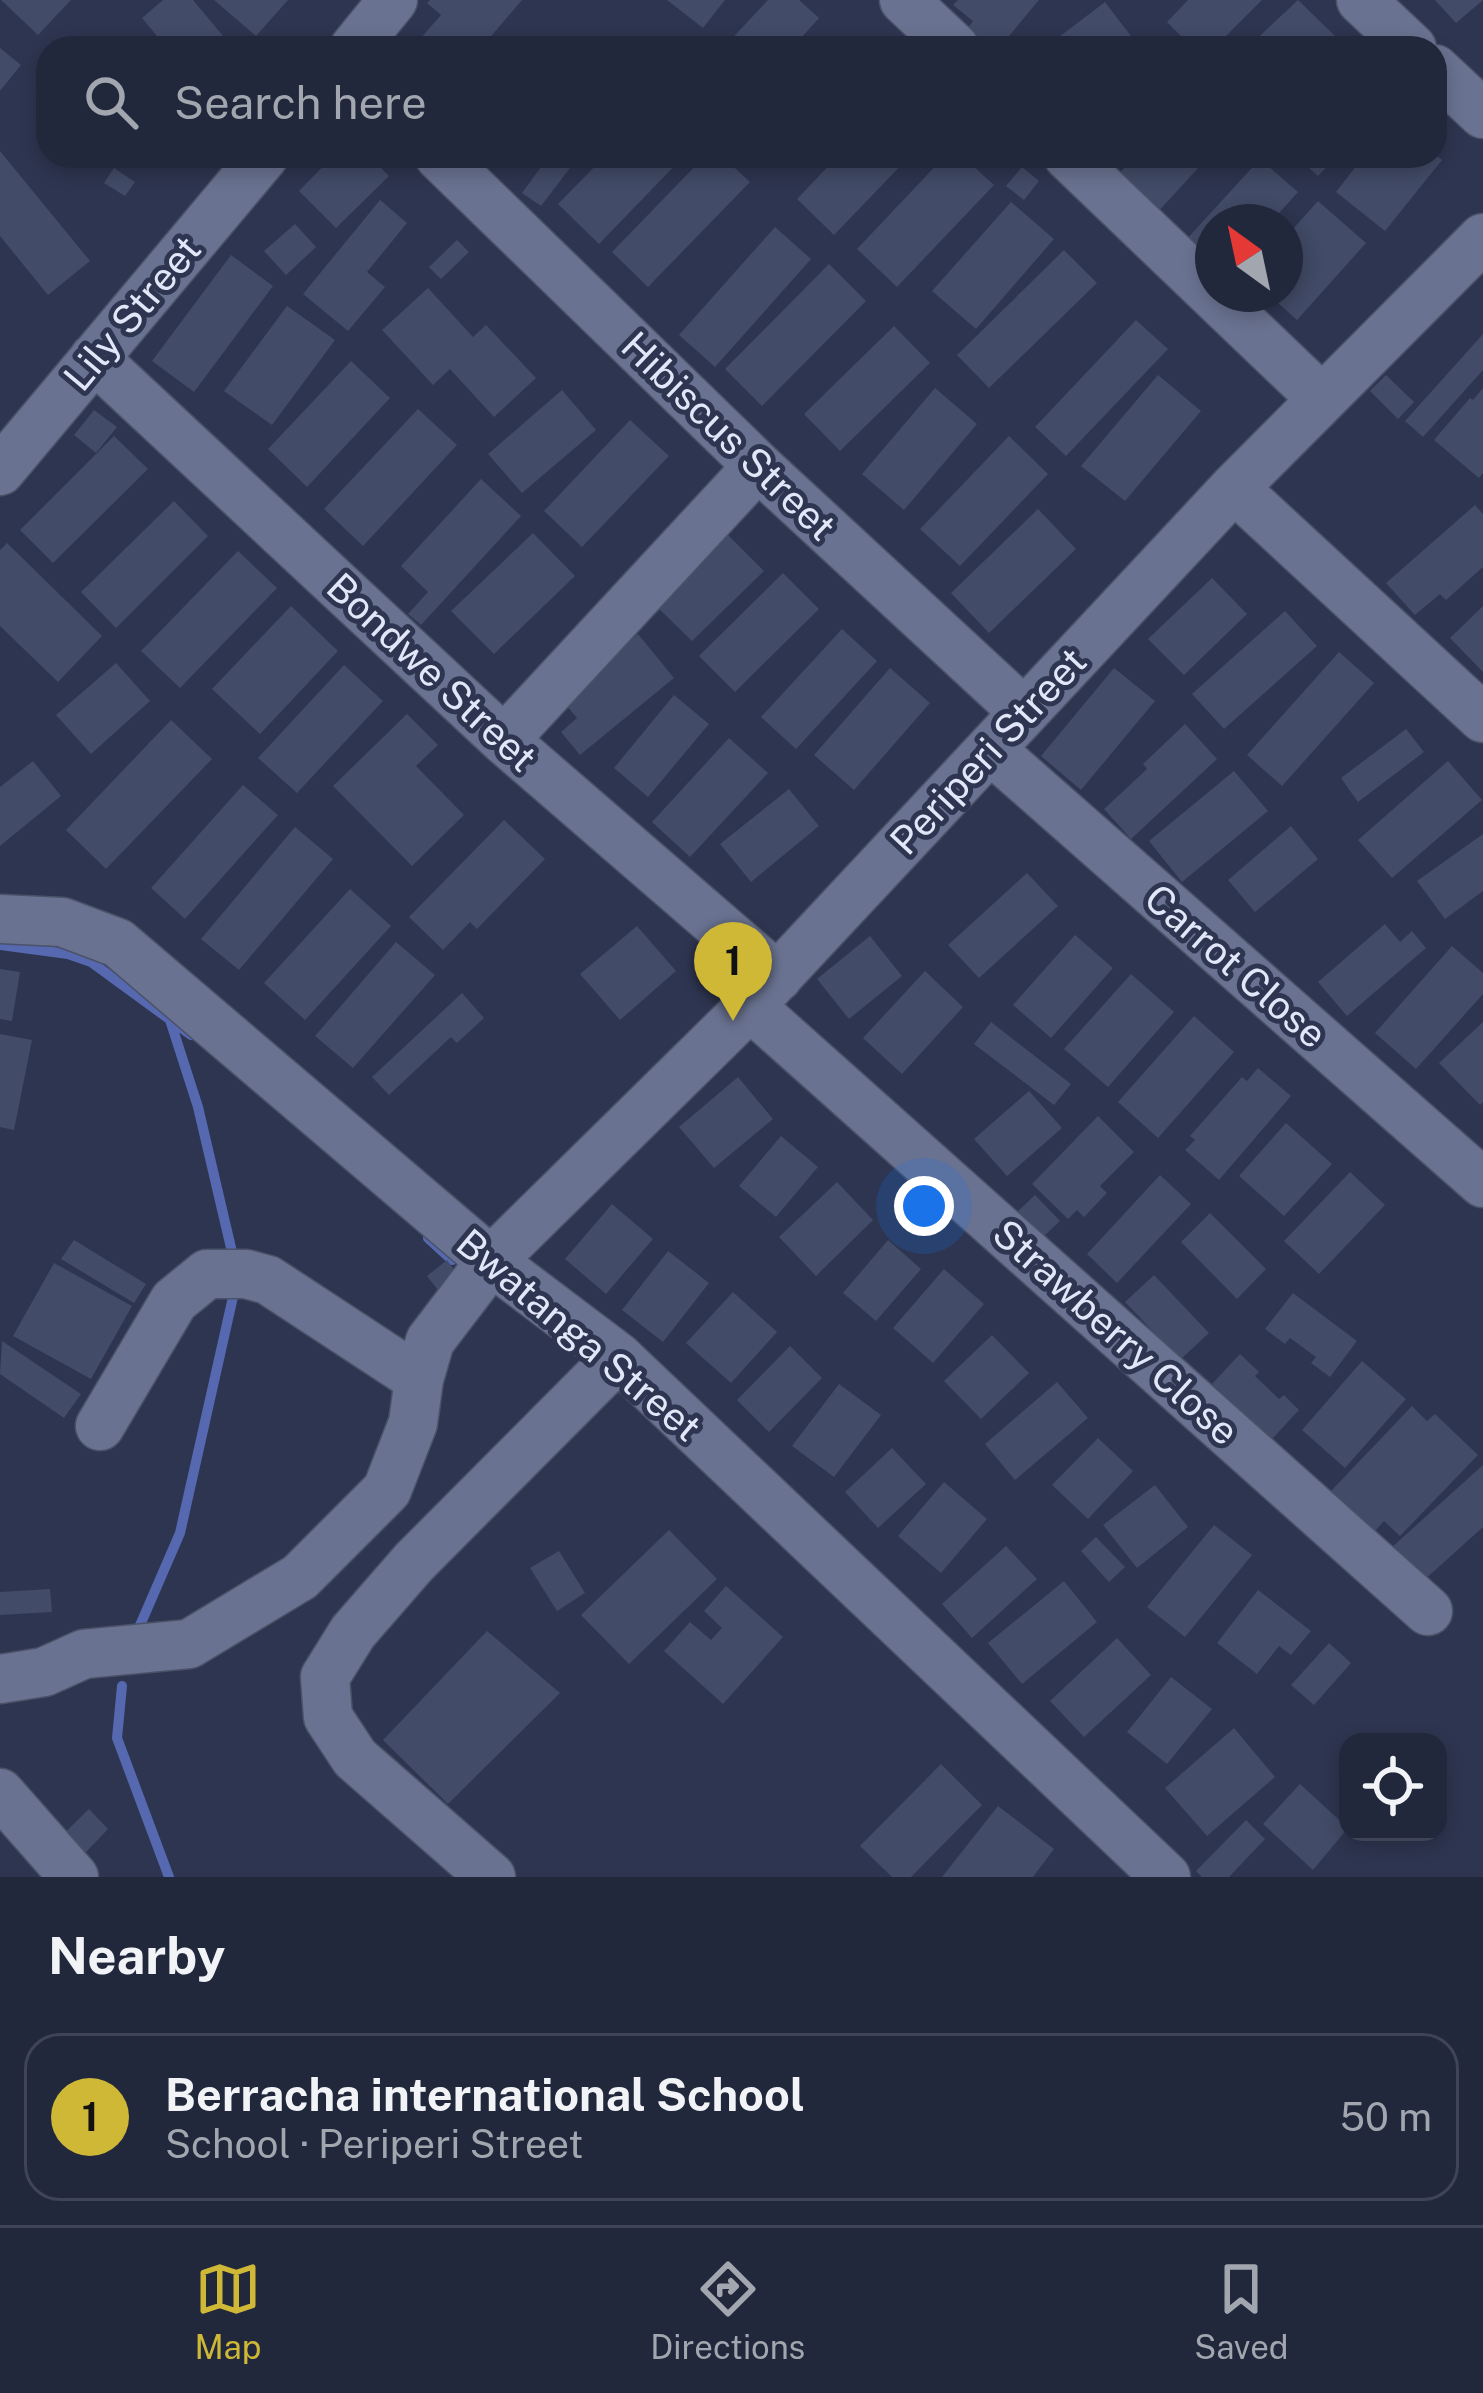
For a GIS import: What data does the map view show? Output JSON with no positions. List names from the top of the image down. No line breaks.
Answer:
{"streets":{"street":["Lily Street","Hibiscus Street","Bondwe Street","Periperi Street","Carrot Close","Strawberry Close","Bwatanga Street"]},"crossings":[["Lily Street","Bondwe Street"],["Hibiscus Street","Periperi Street"],["Bondwe Street","Periperi Street"],["Bondwe Street","Strawberry Close"],["Periperi Street","Carrot Close"],["Periperi Street","Strawberry Close"],["Periperi Street","Bwatanga Street"]],"north":"top left","page":{"search":"Search here","pins":"1","heading":"Nearby","list":[{"mark":"1","name":"Berracha international School","note":"School · Periperi Street","value":"50 m"}],"nav":["Map","Directions","Saved"]}}
